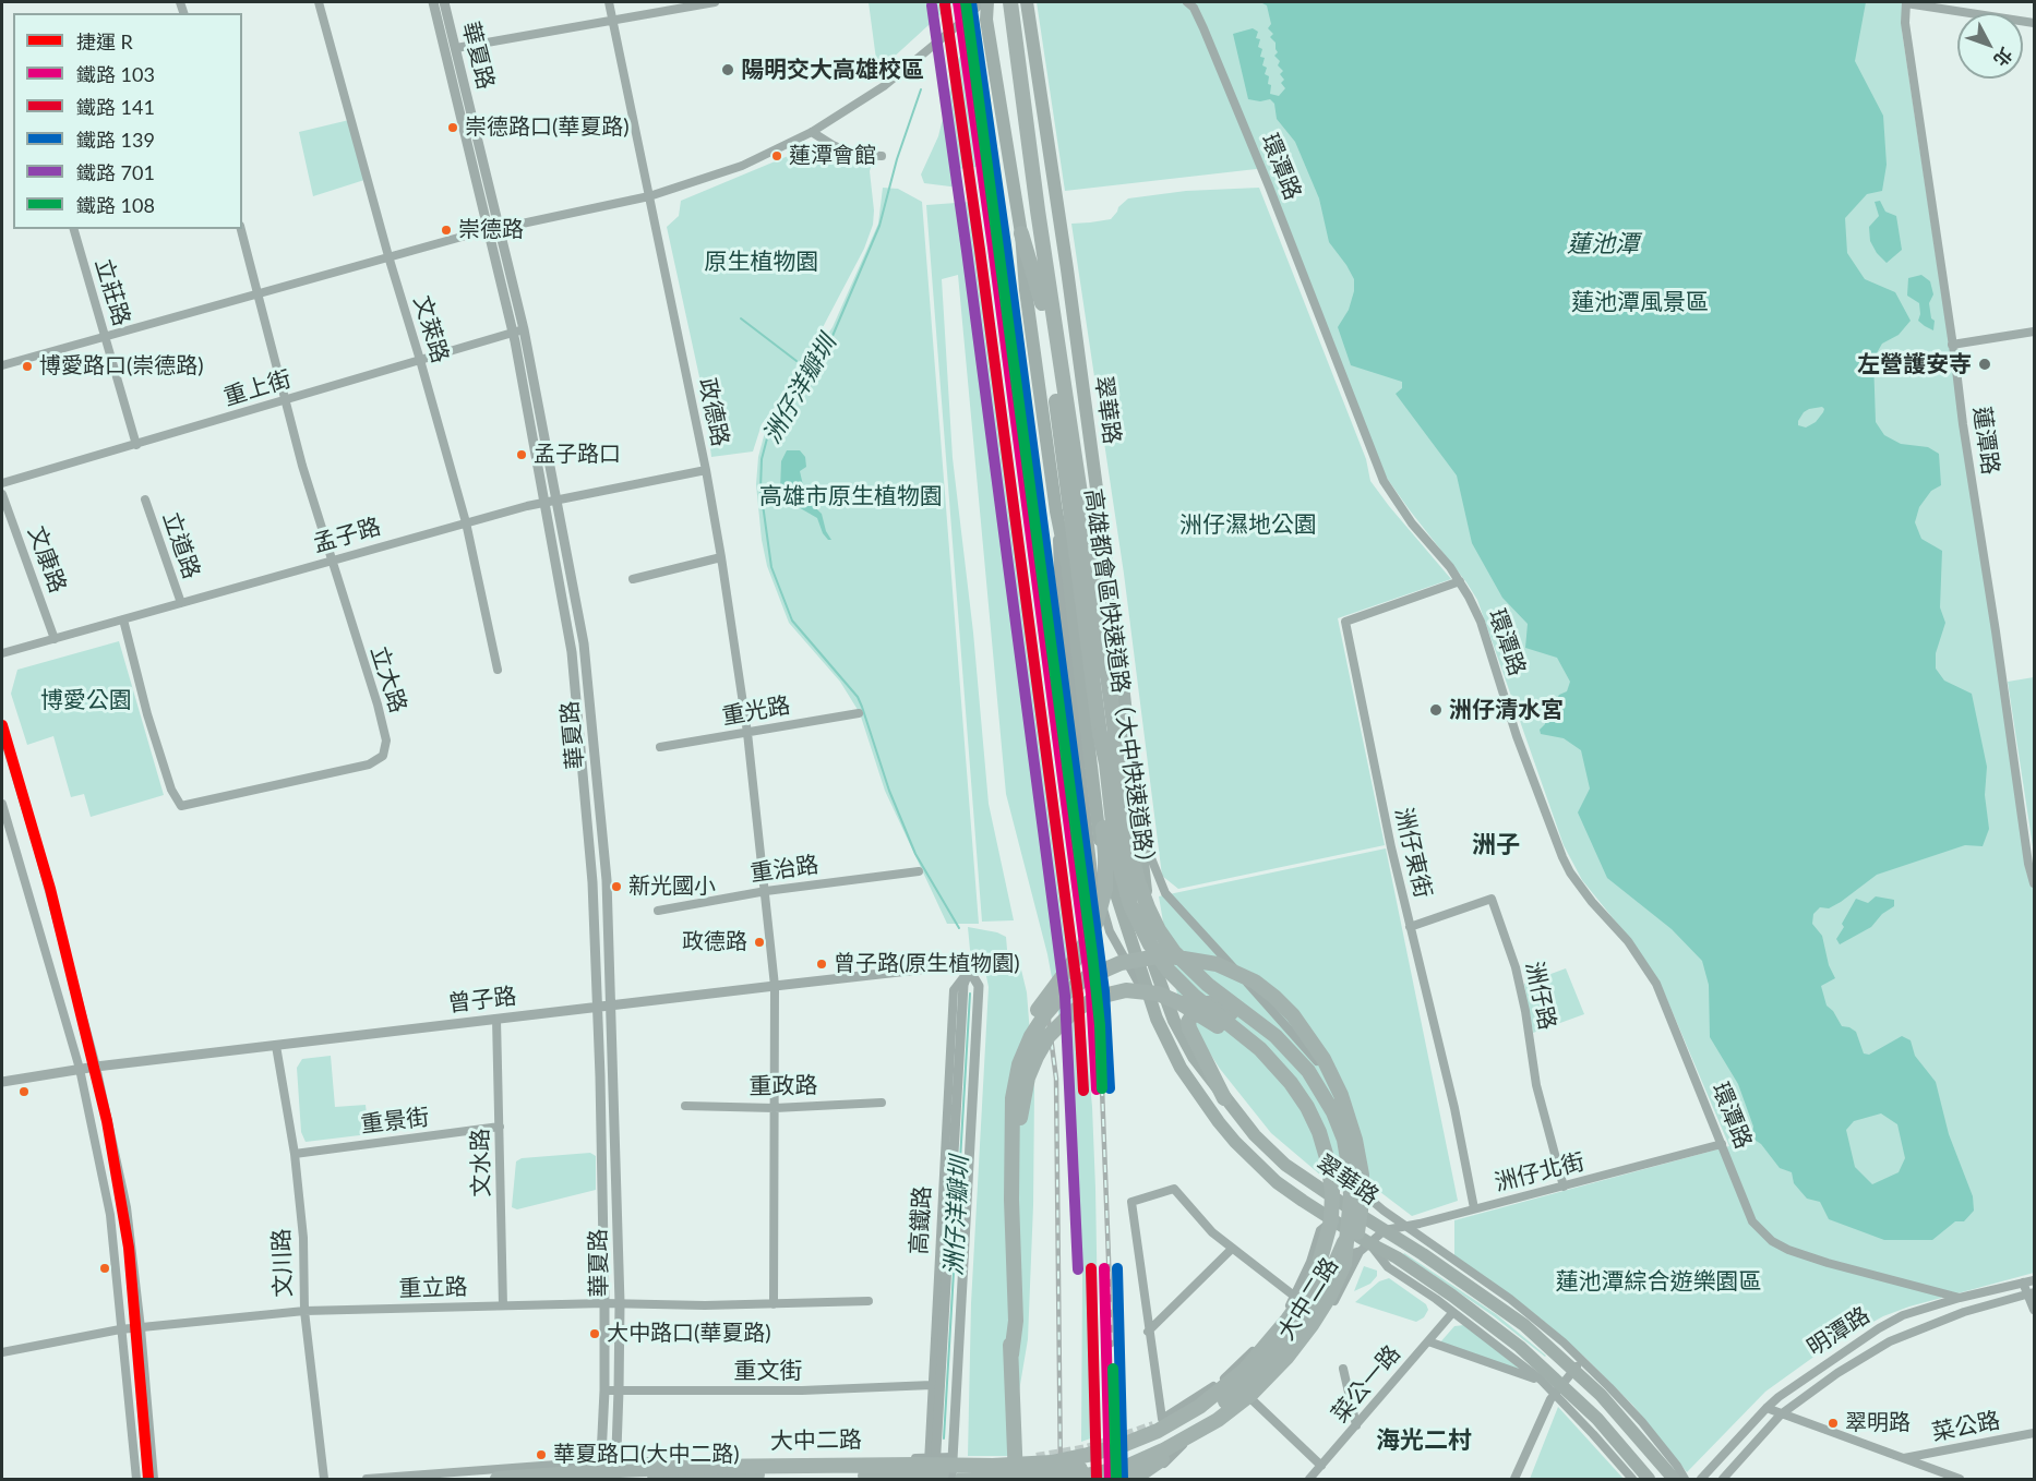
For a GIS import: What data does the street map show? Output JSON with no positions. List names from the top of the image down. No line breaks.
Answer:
{"streets":{"highway":["高雄都會區快速道路（大中快速道路）"],"main road":["翠華路"],"street":["華夏路","環潭路","立莊路","文萊路","重上街","政德路","蓮潭路","孟子路","立道路","文康路","立大路","重光路","洲仔東街","重治路","洲仔路","曾子路","重政路","重景街","文水路","洲仔北街","高鐵路","文川路","重立路","大中二路","明潭路","重文街","菜公一路","菜公路"]},"crossings":[["華夏路","重上街"],["華夏路","孟子路"],["華夏路","曾子路"],["華夏路","重立路"],["華夏路","大中二路"],["華夏路","重文街"],["環潭路","洲仔東街"],["環潭路","洲仔北街"],["環潭路","明潭路"],["立莊路","重上街"],["文萊路","重上街"],["文萊路","孟子路"],["重上街","立大路"],["翠華路","高雄都會區快速道路（大中快速道路）"],["翠華路","洲仔北街"],["翠華路","大中二路"],["翠華路","菜公一路"],["政德路","孟子路"],["政德路","重光路"],["政德路","重治路"],["政德路","曾子路"],["政德路","重政路"],["政德路","重立路"],["孟子路","立道路"],["孟子路","文康路"],["孟子路","立大路"],["洲仔東街","洲仔路"],["洲仔東街","洲仔北街"],["洲仔路","洲仔北街"],["曾子路","文水路"],["曾子路","高鐵路"],["曾子路","文川路"],["重景街","文水路"],["重景街","文川路"],["文水路","重立路"],["高鐵路","大中二路"],["高鐵路","重文街"],["文川路","重立路"]],"districts":["洲子","海光二村"],"water":["蓮池潭","洲仔洋瓣圳"],"parks":["原生植物園","蓮池潭風景區","高雄市原生植物園","洲仔濕地公園","博愛公園","蓮池潭綜合遊樂園區"],"places":["陽明交大高雄校區","崇德路口(華夏路)","蓮潭會館","崇德路","左營護安寺","博愛路口(崇德路)","孟子路口","洲仔清水宮","新光國小","政德路","曾子路(原生植物園)","大中路口(華夏路)","翠明路","華夏路口(大中二路)"],"lines":["rail line 103","rail line 139","rail line 108","rail line 141","rail line 701","metro line R"],"legend":["捷運 R","鐵路 103","鐵路 141","鐵路 139","鐵路 701","鐵路 108"],"north":"bottom right"}
